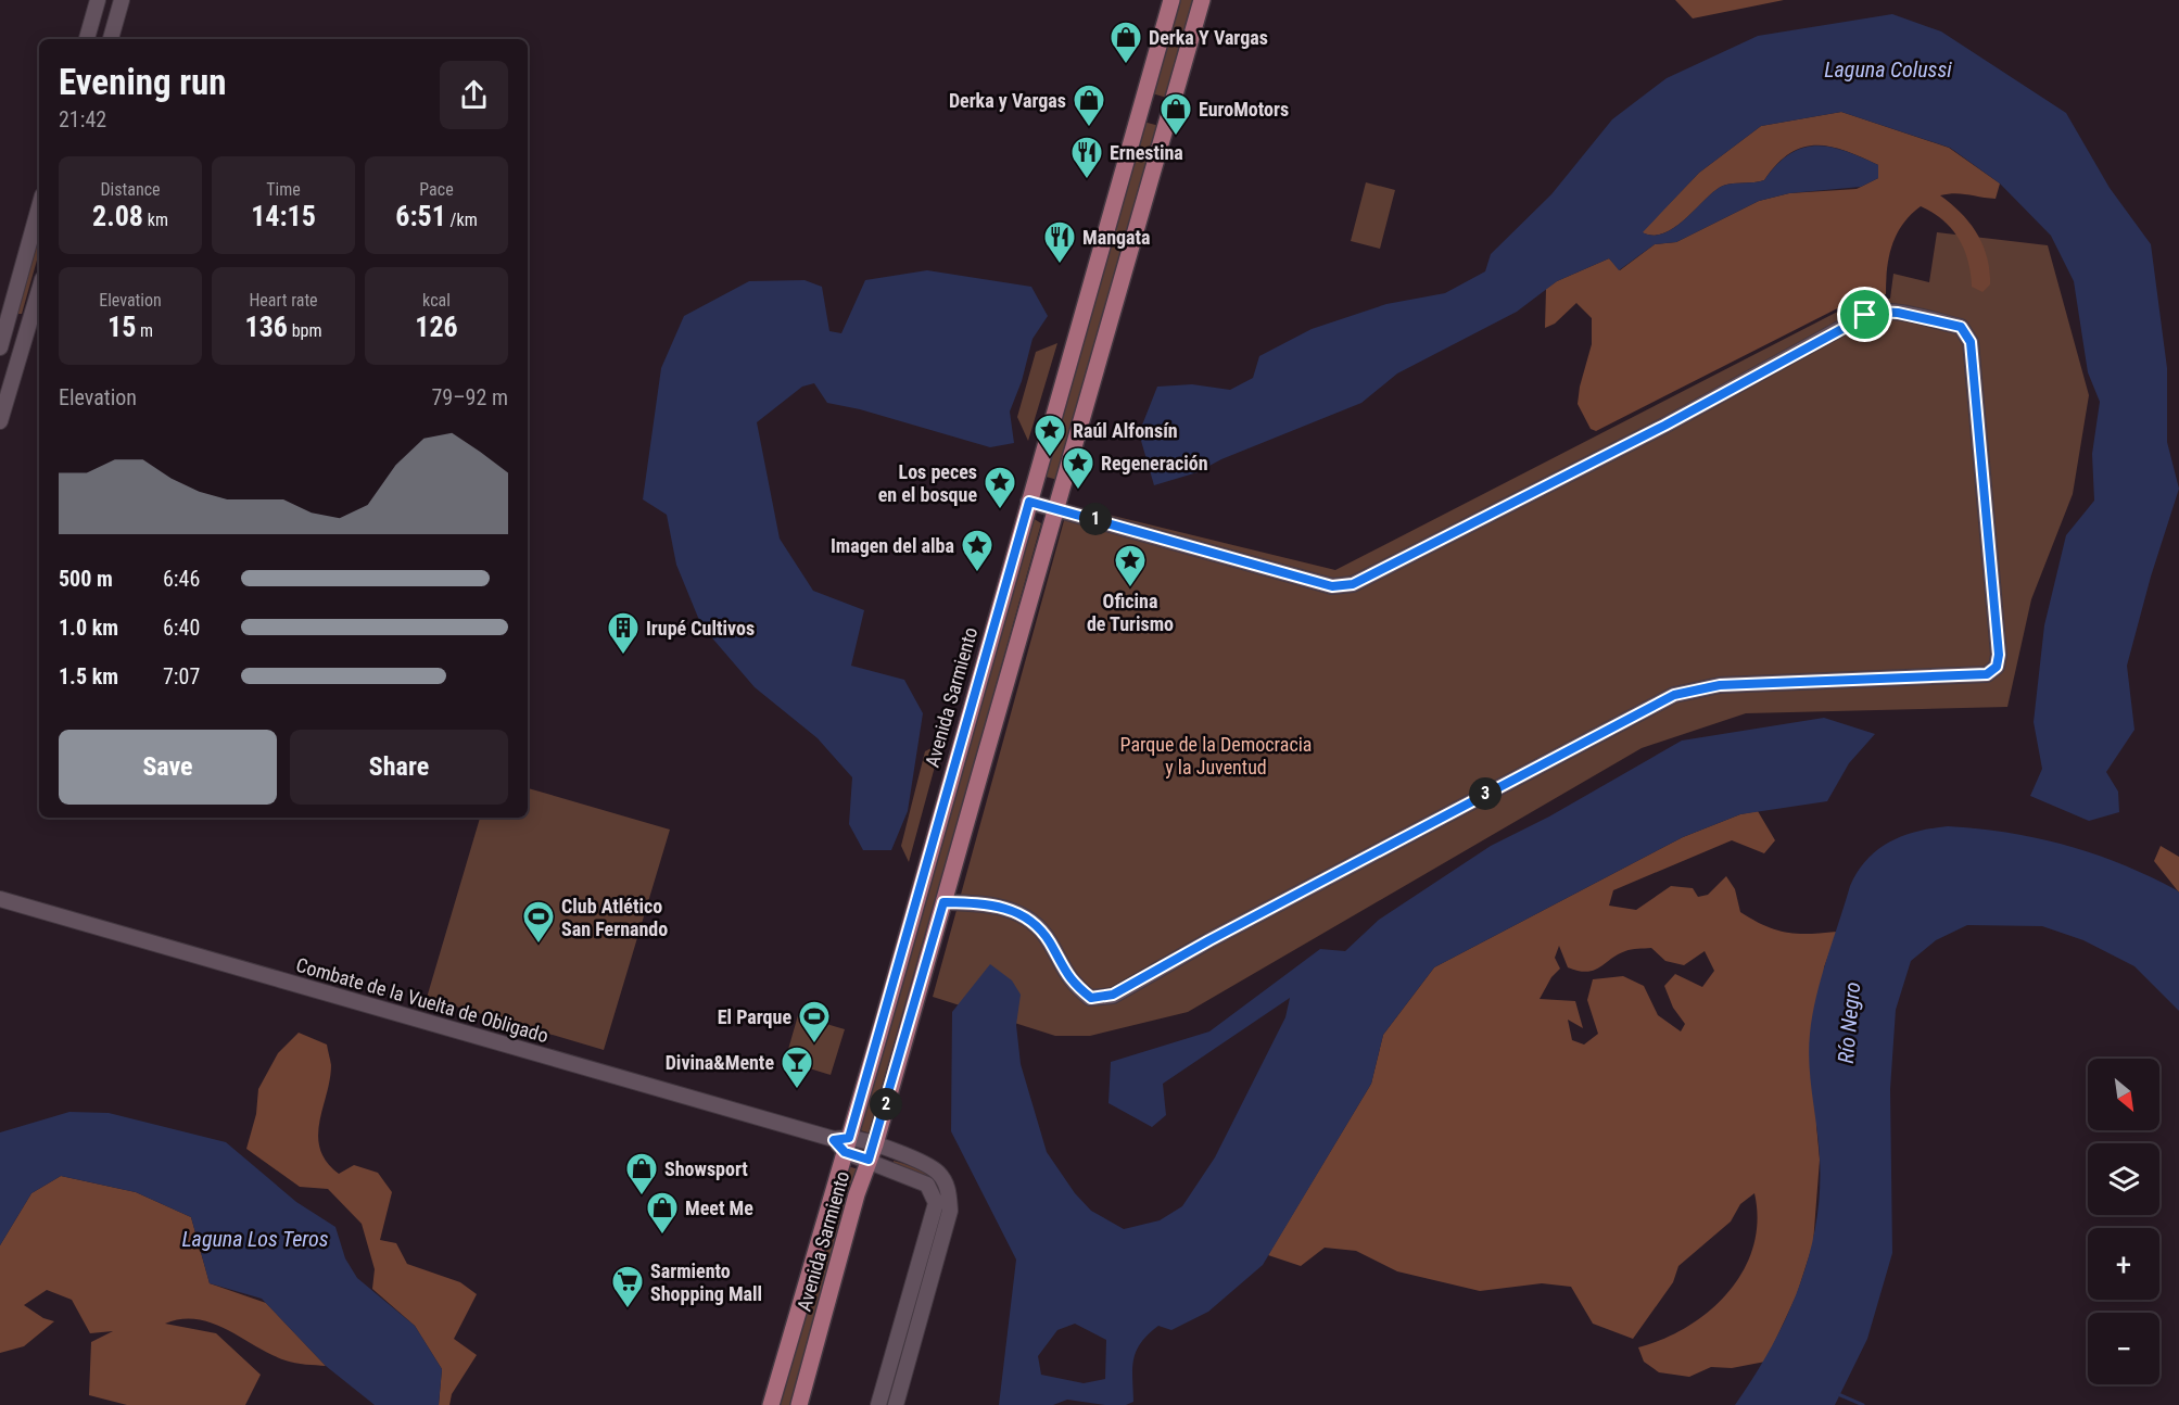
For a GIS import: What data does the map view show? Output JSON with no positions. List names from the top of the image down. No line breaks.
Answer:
{"streets":{"main road":["Avenida Sarmiento"],"street":["Combate de la Vuelta de Obligado"]},"crossings":[["Avenida Sarmiento","Combate de la Vuelta de Obligado"]],"water":["Laguna Colussi","Río Negro","Laguna Los Teros"],"parks":["Parque de la Democracia y la Juventud"],"places":{"shop":["Derka Y Vargas","Derka y Vargas","EuroMotors","Showsport","Meet Me"],"restaurant":["Ernestina","Mangata"],"place":["Raúl Alfonsín","Regeneración","Los peces en el bosque","Imagen del alba","Oficina de Turismo"],"building":["Irupé Cultivos"],"sports":["Club Atlético San Fernando","El Parque"],"bar":["Divina&Mente"],"supermarket":["Sarmiento Shopping Mall"]},"north":"bottom right","page":{"heading":["Evening run","21:42"],"stats":[["Distance","2.08 km"],["Time","14:15"],["Pace","6:51 /km"],["Elevation","15 m"],["Heart rate","136 bpm"],["kcal","126"]],"chart":["Elevation","79–92 m"],"pins":["1","3","2"],"list":[{"name":"500 m","note":"6:46"},{"name":"1.0 km","note":"6:40"},{"name":"1.5 km","note":"7:07"}],"buttons":["Save","Share"],"map_buttons":["+","−"]}}
